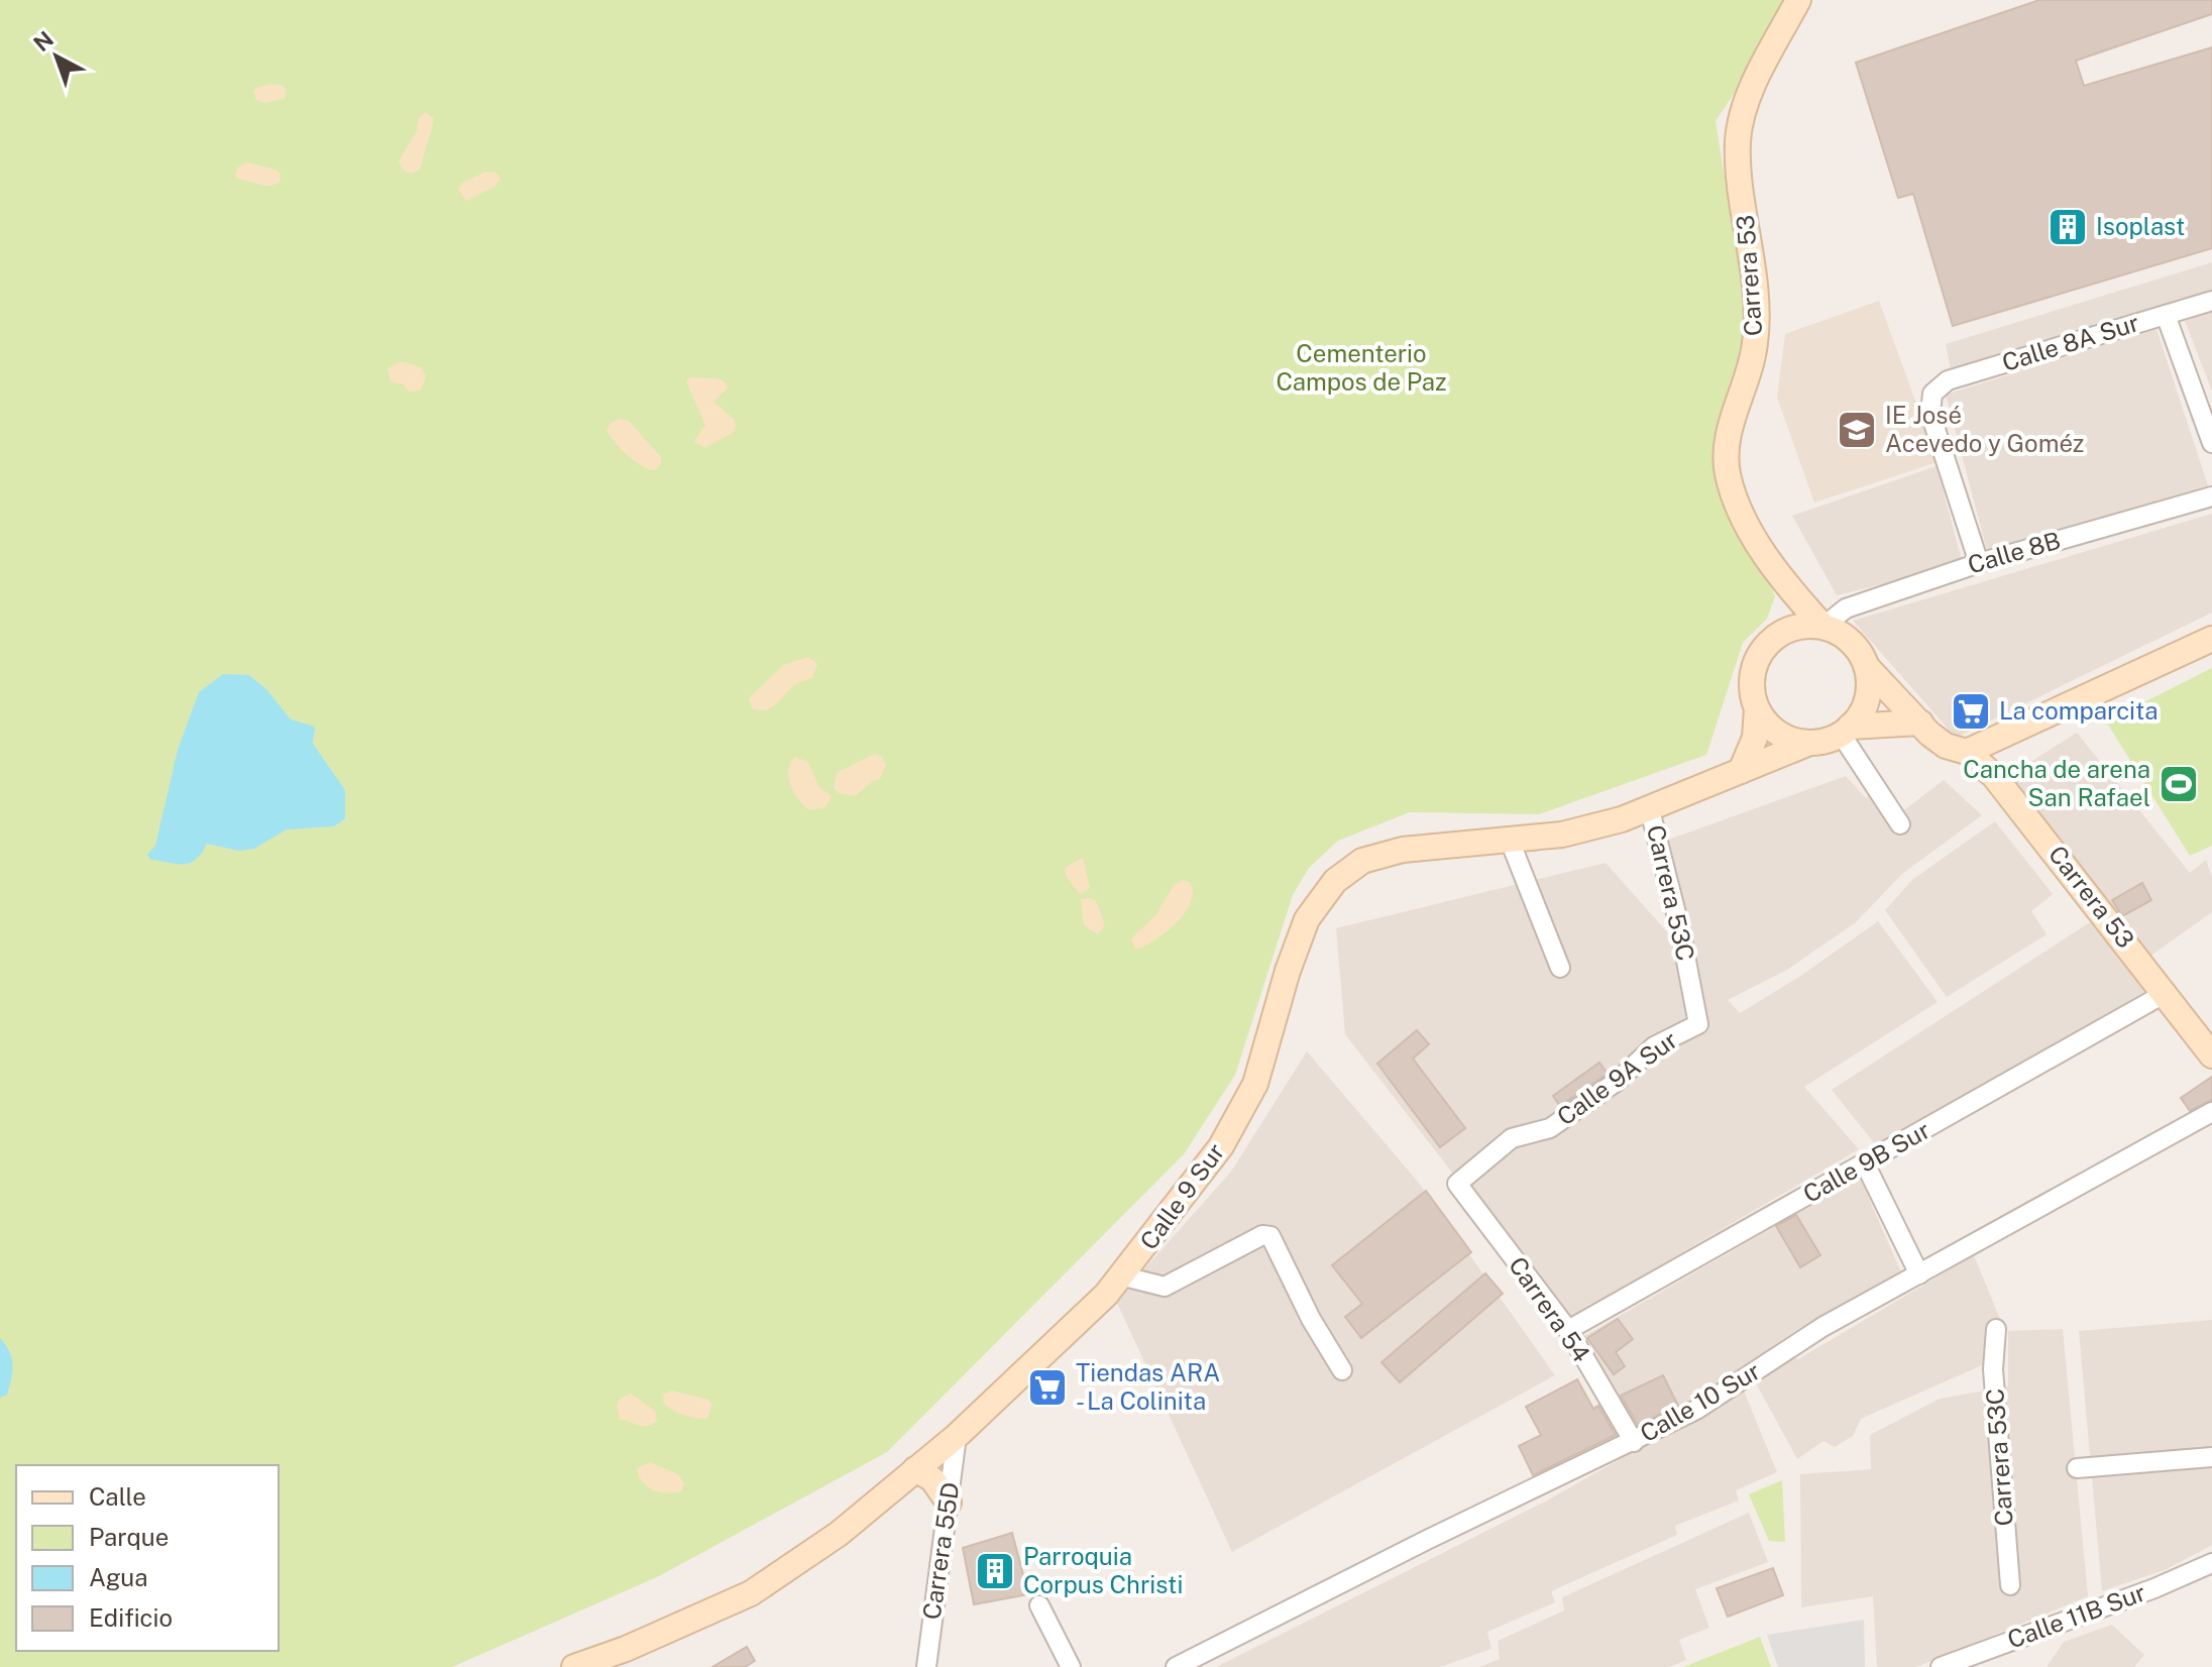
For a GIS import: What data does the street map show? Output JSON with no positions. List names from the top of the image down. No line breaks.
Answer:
{"streets":{"main road":["Carrera 53","Calle 9 Sur"],"street":["Calle 8A Sur","Calle 8B","Carrera 53C","Calle 9A Sur","Calle 9B Sur","Carrera 54","Calle 10 Sur","Carrera 55D","Calle 11B Sur"]},"crossings":[["Carrera 53","Calle 8B"],["Carrera 53","Calle 9B Sur"],["Carrera 53","Calle 9 Sur"],["Calle 8A Sur","Calle 8B"],["Calle 8B","Calle 9 Sur"],["Carrera 53C","Calle 9A Sur"],["Carrera 53C","Calle 9 Sur"],["Calle 9A Sur","Carrera 54"],["Calle 9B Sur","Carrera 54"],["Calle 9 Sur","Carrera 55D"],["Carrera 54","Calle 10 Sur"]],"parks":["Cementerio Campos de Paz"],"places":{"building":["Isoplast","Parroquia Corpus Christi"],"school or university":["IE José Acevedo y Goméz"],"supermarket":["La comparcita","Tiendas ARA - La Colinita"],"sports":["Cancha de arena San Rafael"]},"legend":["Calle","Parque","Agua","Edificio"],"north":"top left"}
